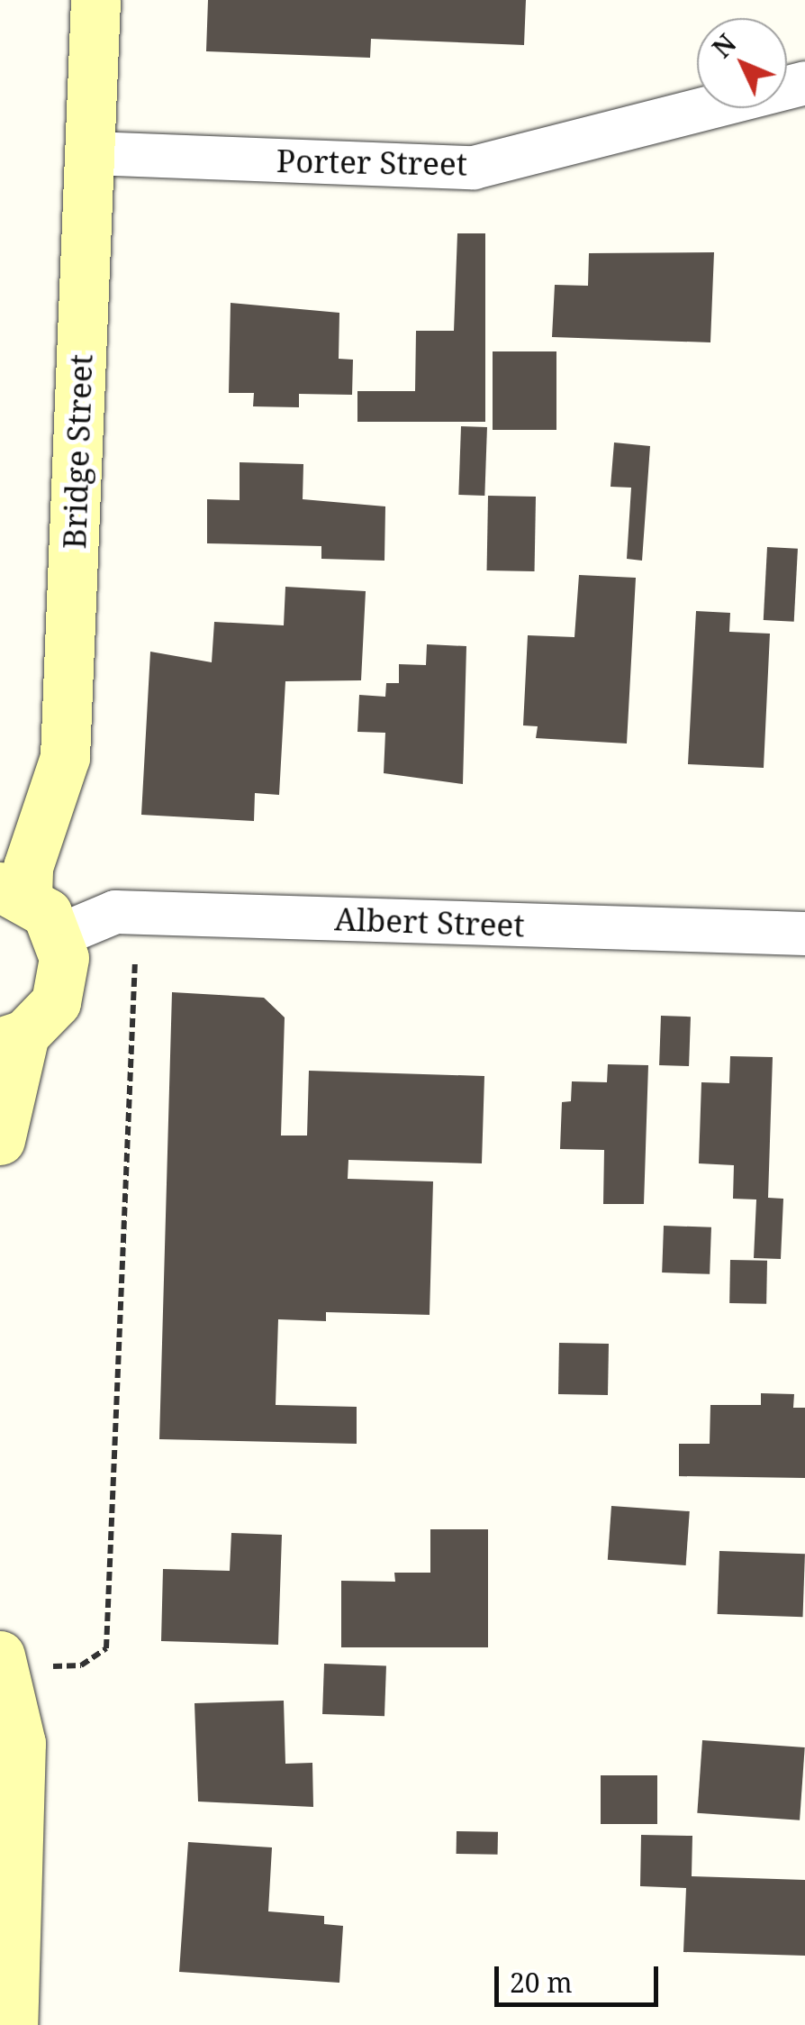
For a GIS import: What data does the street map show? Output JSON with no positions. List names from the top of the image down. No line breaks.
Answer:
{"streets":{"street":["Porter Street","Bridge Street","Albert Street"]},"crossings":[["Porter Street","Bridge Street"]],"scale_bar":"20 m","north":"top left"}
